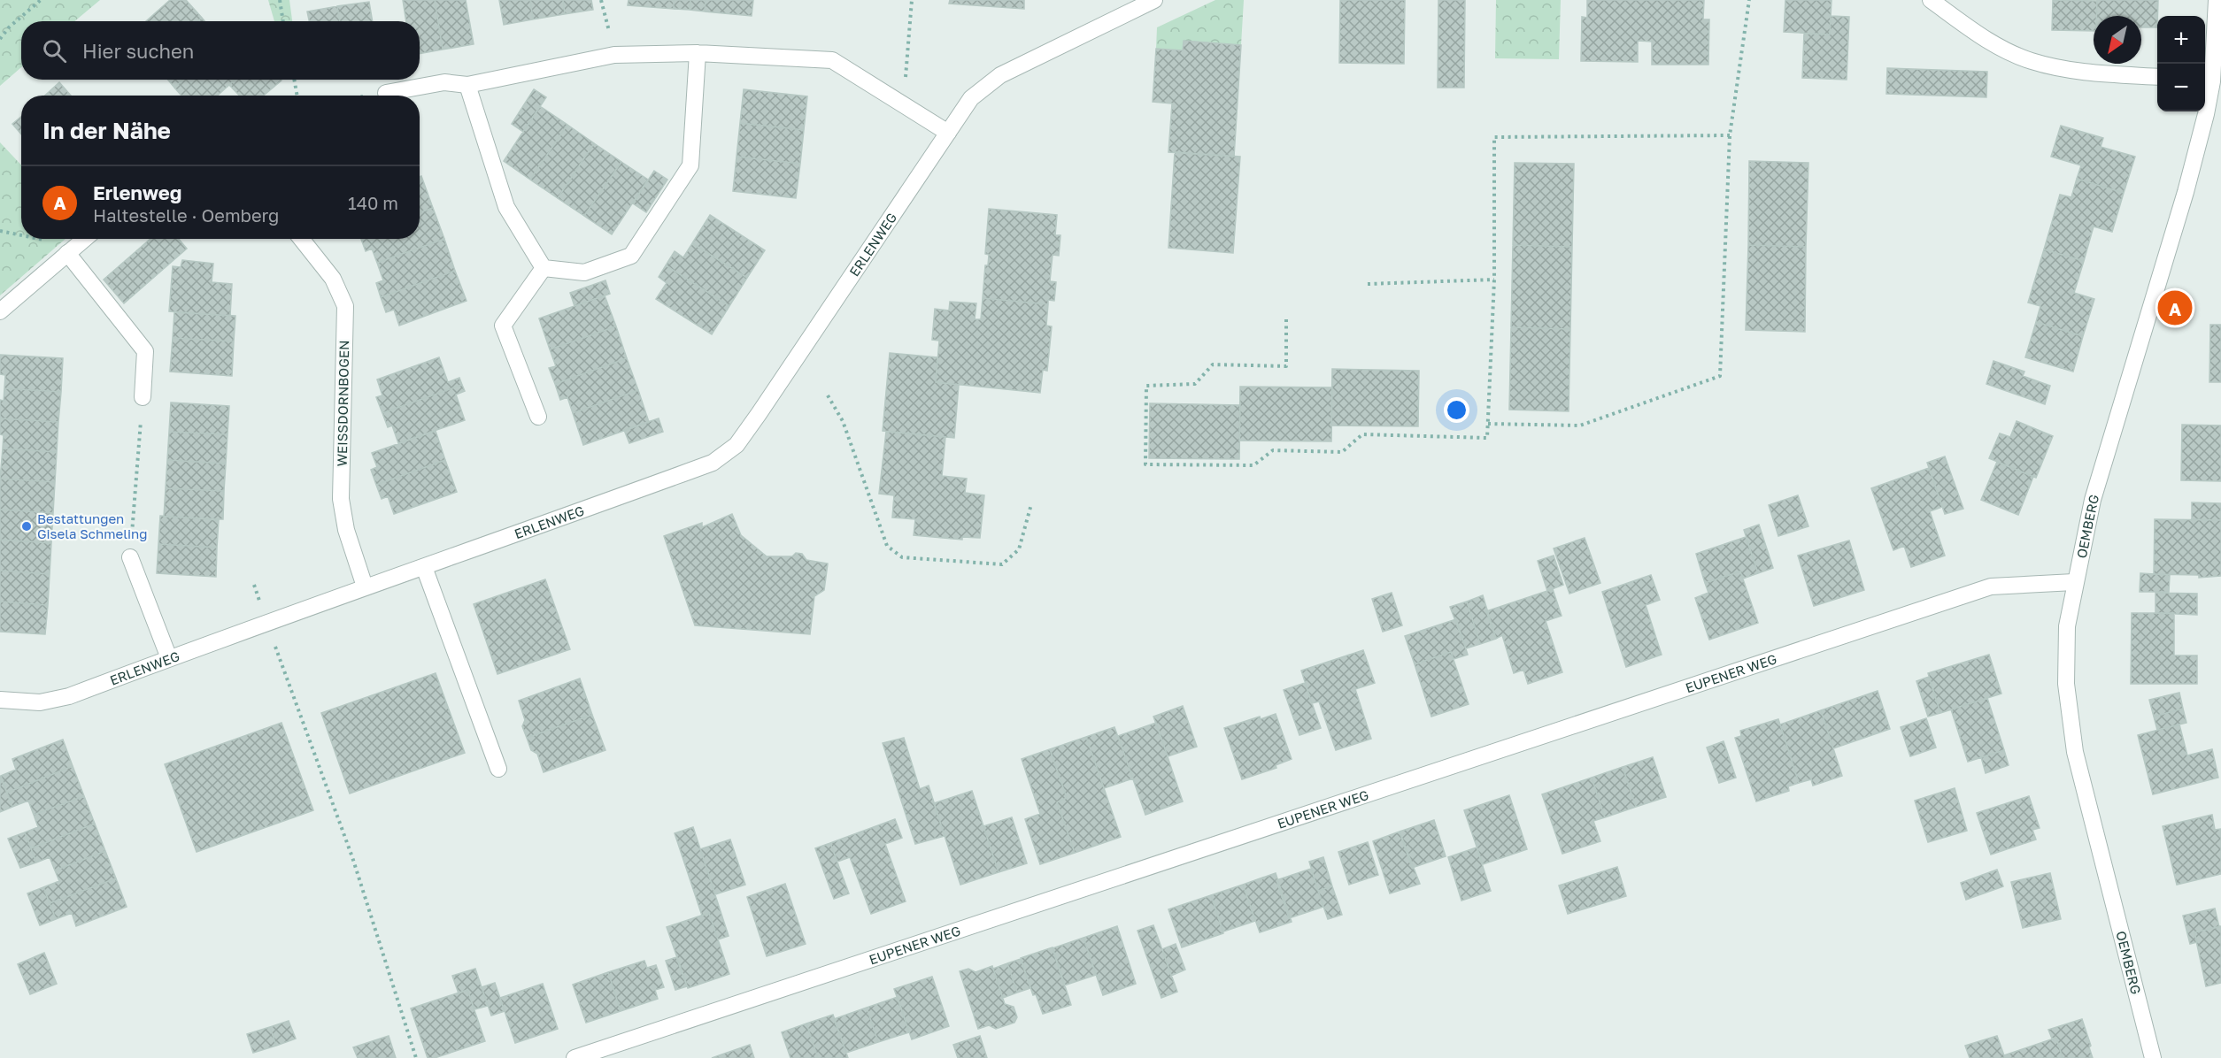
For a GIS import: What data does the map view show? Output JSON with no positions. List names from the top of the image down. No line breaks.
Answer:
{"streets":{"street":["ERLENWEG","WEISSDORNBOGEN","OEMBERG","EUPENER WEG"]},"crossings":[["ERLENWEG","WEISSDORNBOGEN"],["OEMBERG","EUPENER WEG"]],"places":["Bestattungen Gisela Schmeling"],"north":"bottom left","page":{"map_buttons":["+","−"],"search":"Hier suchen","heading":"In der Nähe","list":[{"mark":"A","name":"Erlenweg","note":"Haltestelle · Oemberg","value":"140 m"}],"pins":"A"}}
